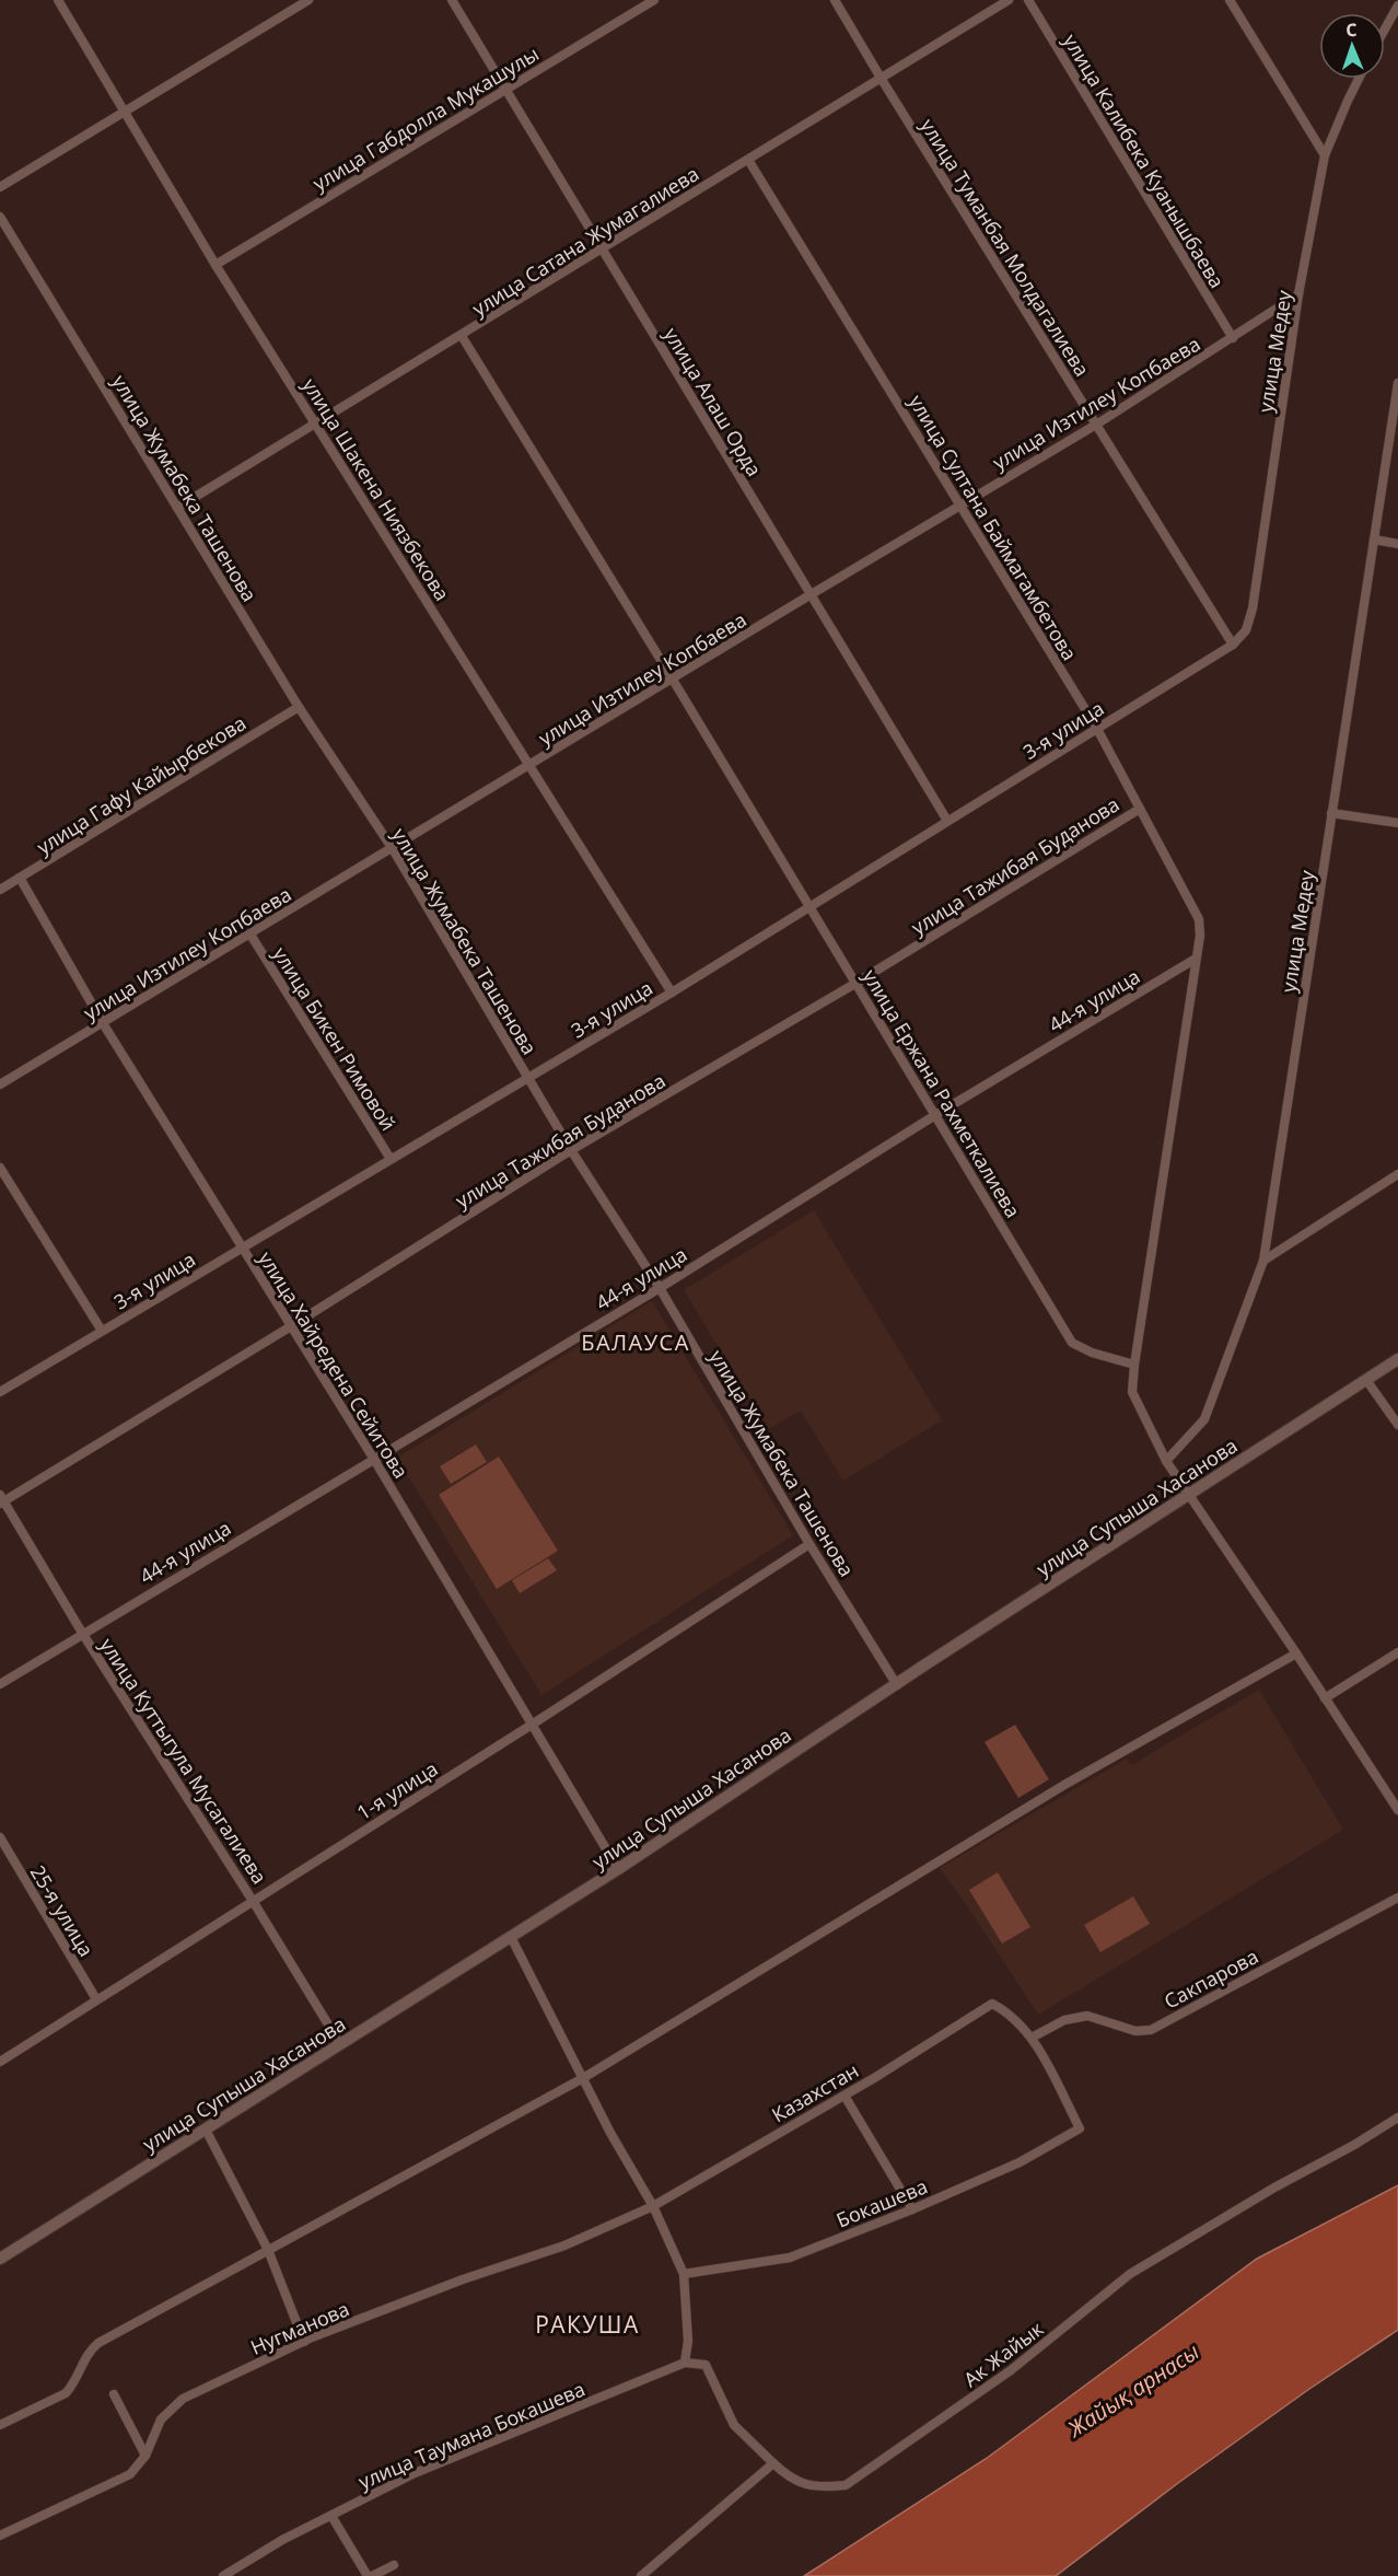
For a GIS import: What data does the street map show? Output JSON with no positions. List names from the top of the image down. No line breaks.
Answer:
{"streets":{"street":["улица Габдолла Мукашулы","улица Калибека Куанышбаева","улица Сатана Жумагалиева","улица Туманбая Молдагалиева","улица Медеу","улица Алаш Орда","улица Изтилеу Копбаева","улица Жумабека Ташенова","улица Шакена Ниязбекова","улица Султана Баймагамбетова","3-я улица","улица Гафу Кайырбекова","улица Тажибая Буданова","44-я улица","улица Бикен Римовой","улица Ержана Рахметкалиева","улица Хайредена Сейитова","улица Супыша Хасанова","улица Куттыгула Мусагалиева","1-я улица","25-я улица","Сакпарова","Казахстан","Бокашева","Нугманова","Ак Жайык","улица Таумана Бокашева"]},"crossings":[["улица Габдолла Мукашулы","улица Алаш Орда"],["улица Габдолла Мукашулы","улица Шакена Ниязбекова"],["улица Калибека Куанышбаева","улица Изтилеу Копбаева"],["улица Сатана Жумагалиева","улица Туманбая Молдагалиева"],["улица Сатана Жумагалиева","улица Алаш Орда"],["улица Сатана Жумагалиева","улица Жумабека Ташенова"],["улица Сатана Жумагалиева","улица Шакена Ниязбекова"],["улица Сатана Жумагалиева","улица Султана Баймагамбетова"],["улица Сатана Жумагалиева","улица Ержана Рахметкалиева"],["улица Туманбая Молдагалиева","улица Медеу"],["улица Туманбая Молдагалиева","улица Изтилеу Копбаева"],["улица Туманбая Молдагалиева","3-я улица"],["улица Медеу","улица Изтилеу Копбаева"],["улица Медеу","3-я улица"],["улица Алаш Орда","улица Изтилеу Копбаева"],["улица Алаш Орда","3-я улица"],["улица Изтилеу Копбаева","улица Жумабека Ташенова"],["улица Изтилеу Копбаева","улица Шакена Ниязбекова"],["улица Изтилеу Копбаева","улица Султана Баймагамбетова"],["улица Изтилеу Копбаева","улица Бикен Римовой"],["улица Изтилеу Копбаева","улица Ержана Рахметкалиева"],["улица Изтилеу Копбаева","улица Хайредена Сейитова"],["улица Жумабека Ташенова","3-я улица"],["улица Жумабека Ташенова","улица Гафу Кайырбекова"],["улица Жумабека Ташенова","улица Тажибая Буданова"],["улица Жумабека Ташенова","44-я улица"],["улица Жумабека Ташенова","улица Супыша Хасанова"],["улица Жумабека Ташенова","1-я улица"],["улица Шакена Ниязбекова","3-я улица"],["улица Султана Баймагамбетова","3-я улица"],["улица Султана Баймагамбетова","улица Тажибая Буданова"],["улица Султана Баймагамбетова","44-я улица"],["3-я улица","улица Бикен Римовой"],["3-я улица","улица Ержана Рахметкалиева"],["3-я улица","улица Хайредена Сейитова"],["улица Гафу Кайырбекова","улица Хайредена Сейитова"],["улица Тажибая Буданова","улица Ержана Рахметкалиева"],["улица Тажибая Буданова","улица Хайредена Сейитова"],["улица Тажибая Буданова","улица Куттыгула Мусагалиева"],["44-я улица","улица Ержана Рахметкалиева"],["44-я улица","улица Хайредена Сейитова"],["44-я улица","улица Куттыгула Мусагалиева"],["улица Хайредена Сейитова","улица Супыша Хасанова"],["улица Хайредена Сейитова","1-я улица"],["улица Супыша Хасанова","улица Куттыгула Мусагалиева"],["улица Куттыгула Мусагалиева","1-я улица"],["1-я улица","25-я улица"],["Сакпарова","Казахстан"],["Сакпарова","Бокашева"],["Казахстан","Бокашева"],["Казахстан","Нугманова"],["Ак Жайык","улица Таумана Бокашева"]],"districts":["БАЛАУСА","РАКУША"],"water":["Жайық арнасы"],"north":"top"}
